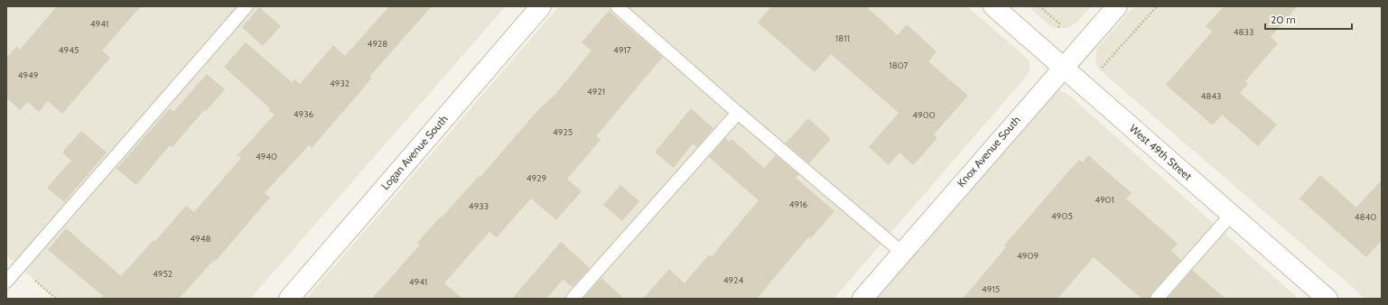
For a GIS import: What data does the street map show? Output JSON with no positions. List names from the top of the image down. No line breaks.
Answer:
{"streets":{"street":["Knox Avenue South","Logan Avenue South","West 49th Street"]},"crossings":[["Knox Avenue South","West 49th Street"]],"house_numbers":["4941","4833","1811","4928","4945","4917","1807","4949","4932","4921","4843","4936","4900","4925","4940","4929","4901","4916","4933","4905","4840","4948","4909","4952","4924","4941","4915"],"scale_bar":"20 m"}
